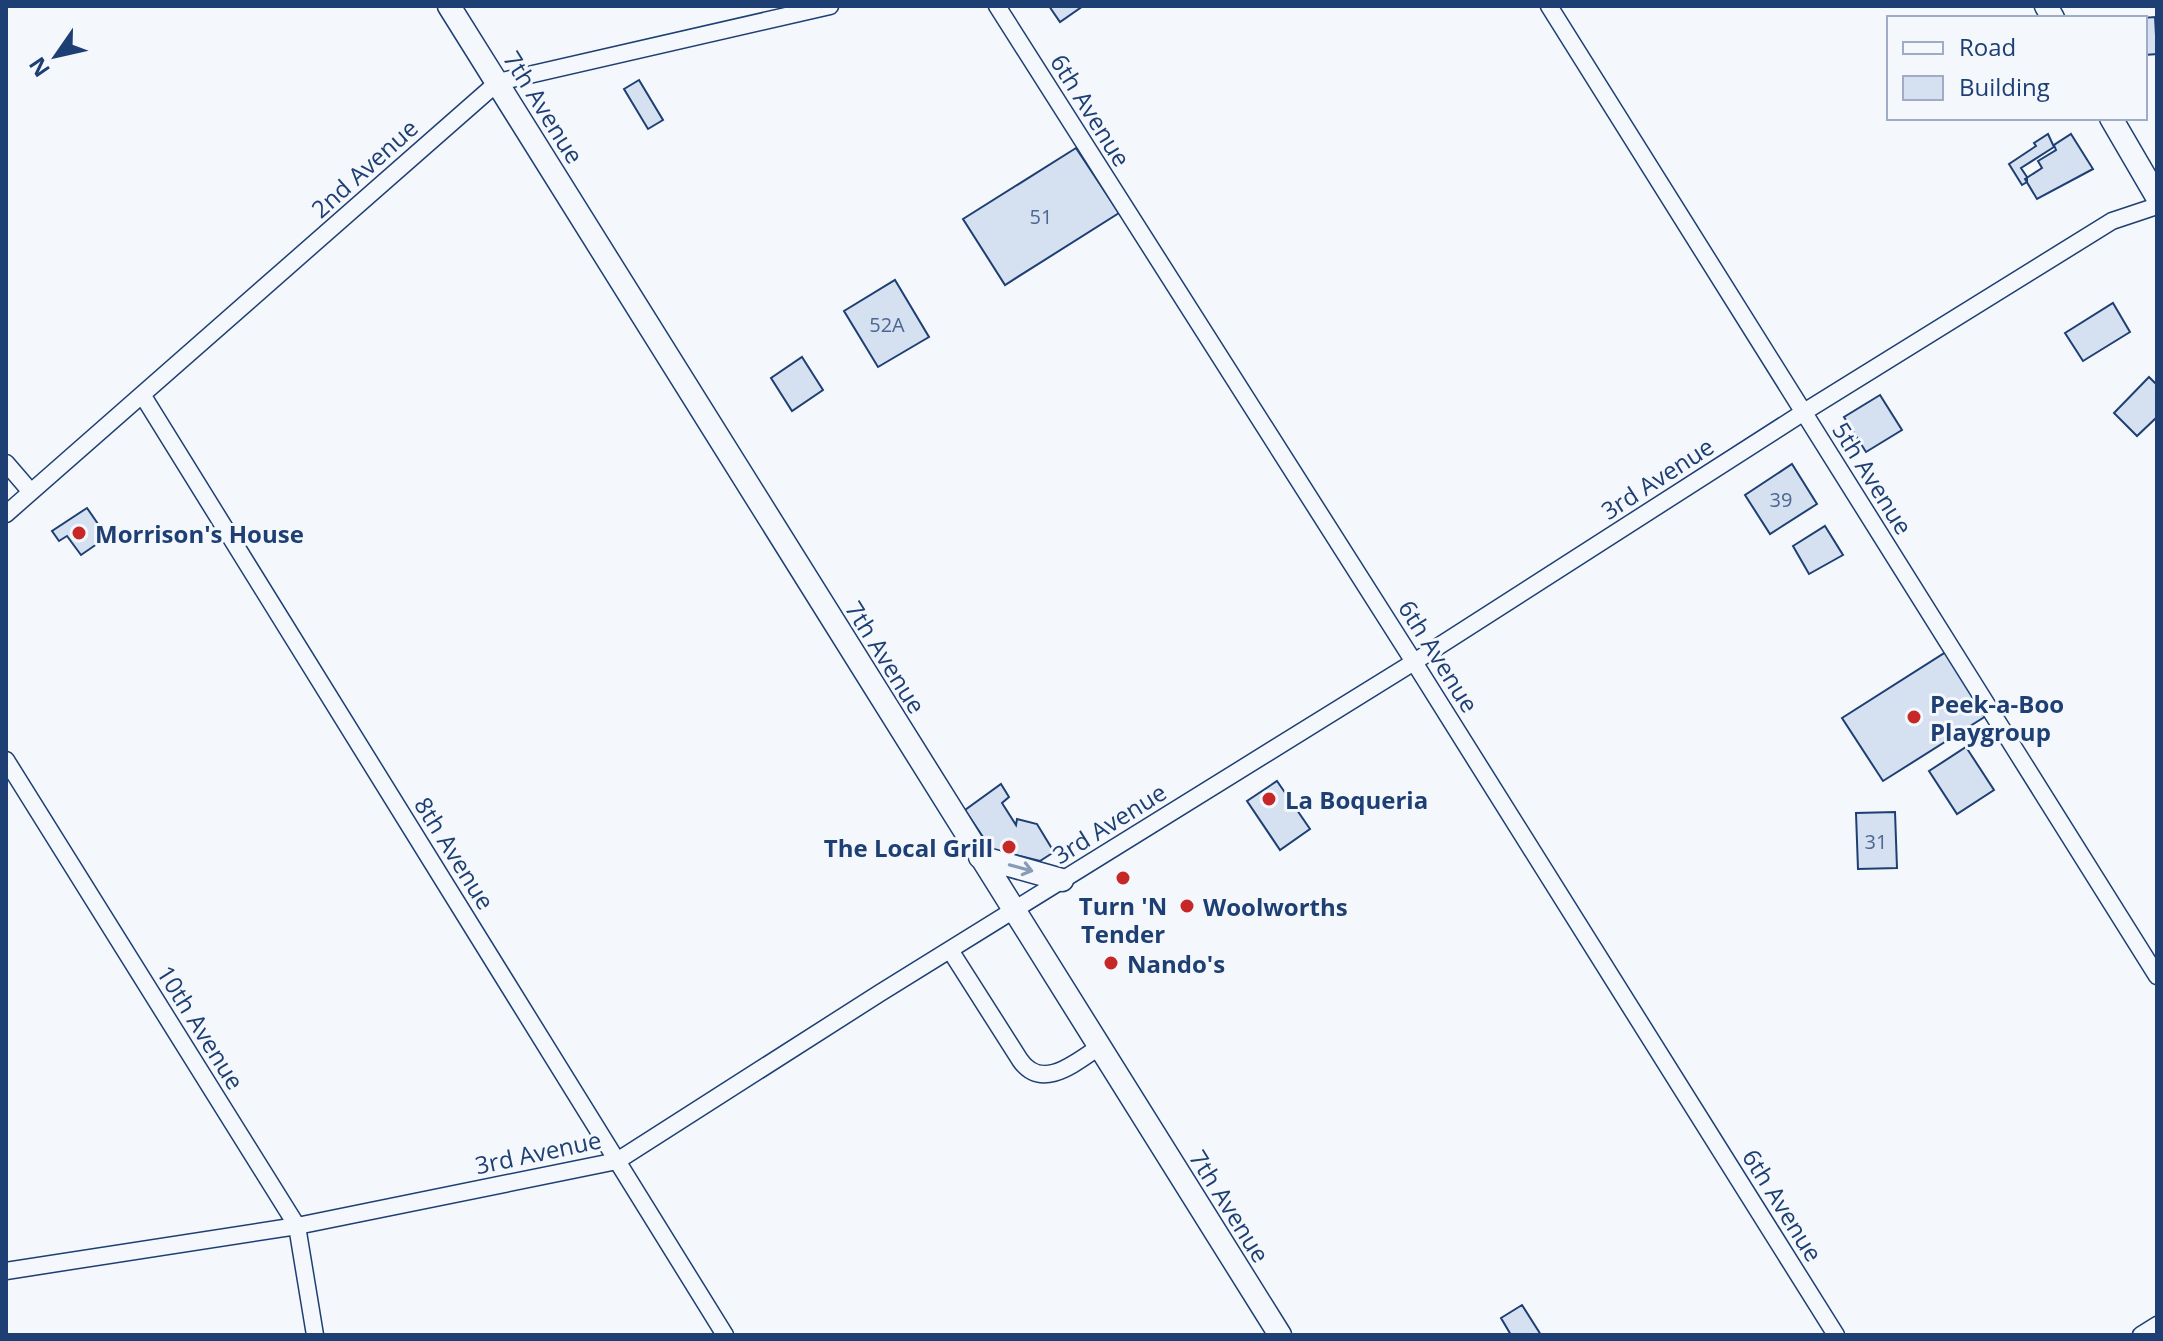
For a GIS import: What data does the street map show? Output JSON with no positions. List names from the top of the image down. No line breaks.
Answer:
{"streets":{"main road":["7th Avenue"],"street":["6th Avenue","2nd Avenue","3rd Avenue","5th Avenue","8th Avenue","10th Avenue"]},"crossings":[["7th Avenue","2nd Avenue"],["7th Avenue","3rd Avenue"],["6th Avenue","3rd Avenue"],["2nd Avenue","8th Avenue"],["3rd Avenue","5th Avenue"],["3rd Avenue","8th Avenue"],["3rd Avenue","10th Avenue"]],"places":["Morrison's House","Peek-a-Boo Playgroup","La Boqueria","The Local Grill","Turn 'N Tender","Woolworths","Nando's"],"house_numbers":["51","52A","39","31"],"legend":["Road","Building"],"north":"bottom left"}
